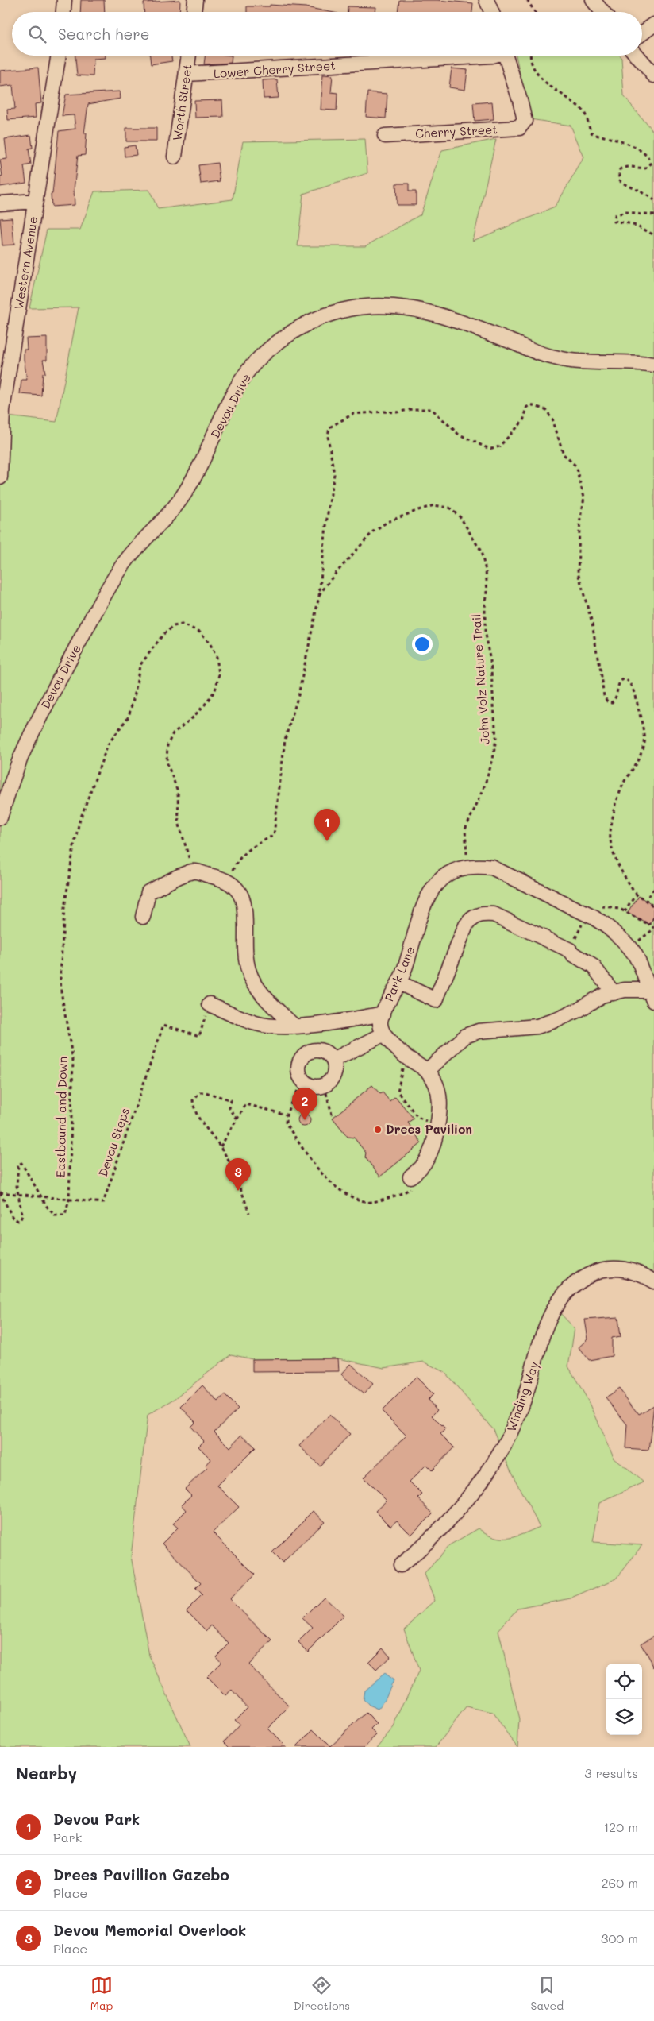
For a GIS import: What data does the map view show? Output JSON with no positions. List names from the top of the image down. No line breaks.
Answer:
{"streets":{"street":["Lower Cherry Street","Worth Street","Cherry Street","Western Avenue","Devou Drive","Park Lane","Winding Way"],"path":["John Volz Nature Trail","Eastbound and Down","Devou Steps"]},"crossings":[["Lower Cherry Street","Worth Street"],["Eastbound and Down","Devou Steps"]],"places":["Drees Pavilion"],"page":{"search":"Search here","pins":["1","2","3"],"heading":["Nearby","3 results"],"list":[{"mark":"1","name":"Devou Park","note":"Park","value":"120 m"},{"mark":"2","name":"Drees Pavillion Gazebo","note":"Place","value":"260 m"},{"mark":"3","name":"Devou Memorial Overlook","note":"Place","value":"300 m"}],"nav":["Map","Directions","Saved"]}}
